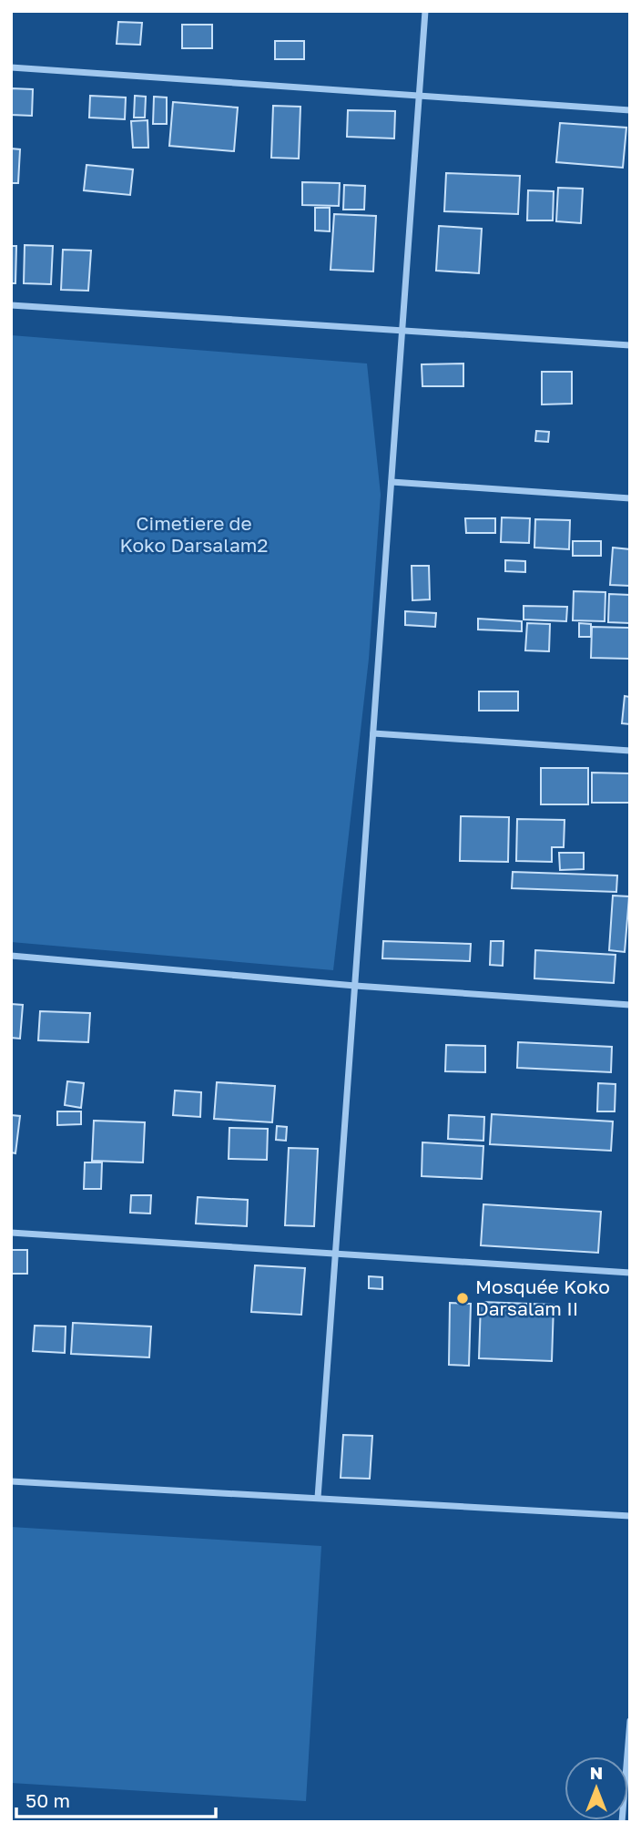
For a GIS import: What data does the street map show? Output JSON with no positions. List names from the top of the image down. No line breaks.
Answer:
{"parks":["Cimetiere de Koko Darsalam2"],"places":["Mosquée Koko Darsalam II"],"scale_bar":"50 m","north":"top"}
